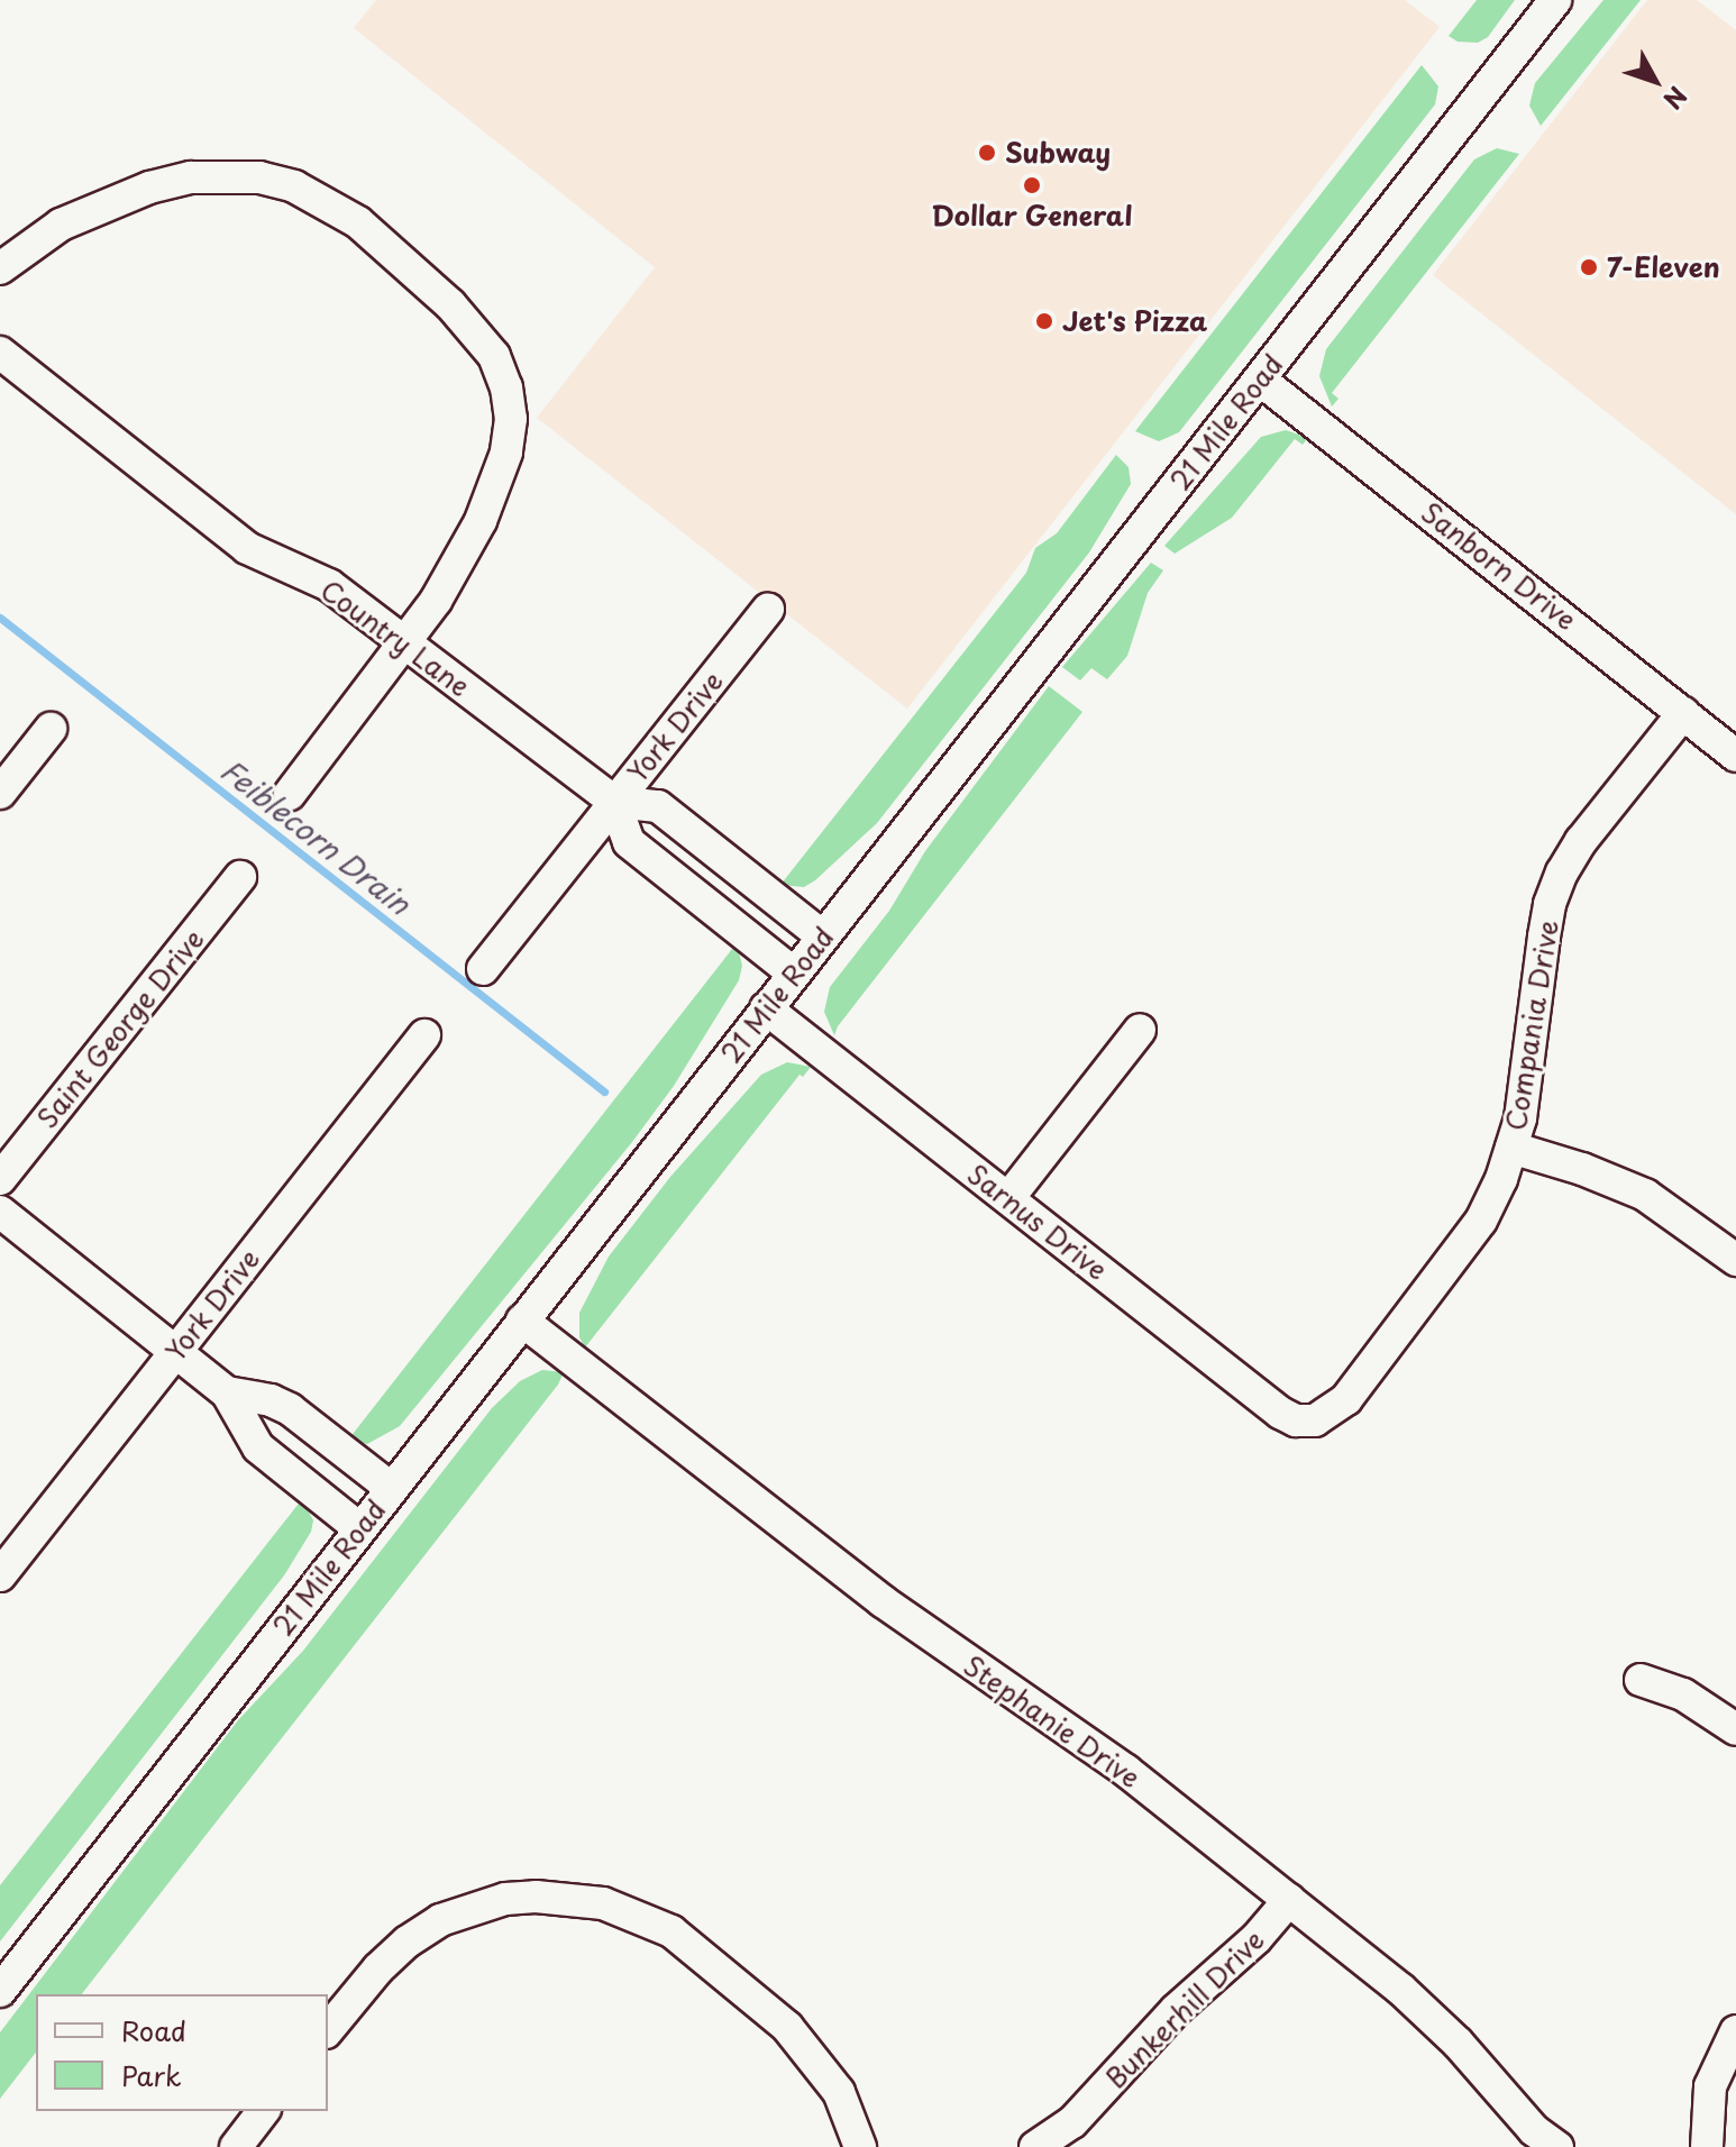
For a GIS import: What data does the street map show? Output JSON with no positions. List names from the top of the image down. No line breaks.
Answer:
{"streets":{"street":["21 Mile Road","Sanborn Drive","Country Lane","York Drive","Compania Drive","Saint George Drive","Sarnus Drive","Stephanie Drive","Bunkerhill Drive"]},"crossings":[["21 Mile Road","Sanborn Drive"],["21 Mile Road","Sarnus Drive"],["21 Mile Road","Stephanie Drive"],["Sanborn Drive","Compania Drive"],["Country Lane","York Drive"],["Compania Drive","Sarnus Drive"],["Stephanie Drive","Bunkerhill Drive"]],"water":["Feiblecorn Drain"],"places":["Subway","Dollar General","7-Eleven","Jet's Pizza"],"legend":["Road","Park"],"north":"bottom right"}
